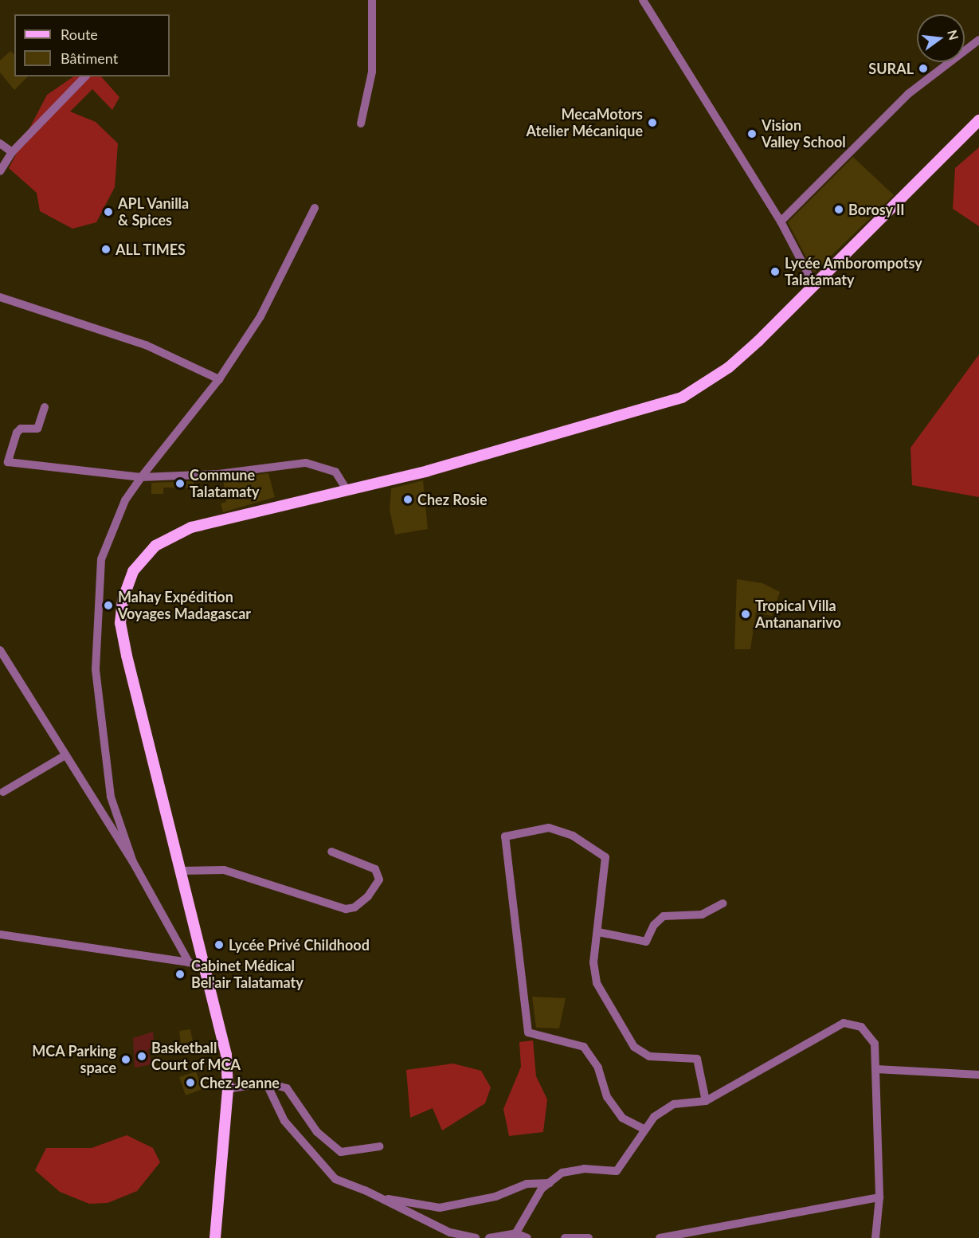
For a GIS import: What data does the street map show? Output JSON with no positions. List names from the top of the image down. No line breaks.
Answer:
{"places":["SURAL","MecaMotors Atelier Mécanique","Vision Valley School","Borosy II","APL Vanilla & Spices","ALL TIMES","Lycée Amborompotsy Talatamaty","Commune Talatamaty","Chez Rosie","Mahay Expédition Voyages Madagascar","Tropical Villa Antananarivo","Lycée Privé Childhood","Cabinet Médical Bel'air Talatamaty","Basketball Court of MCA","MCA Parking space","Chez Jeanne"],"legend":["Route","Bâtiment"],"north":"right"}
